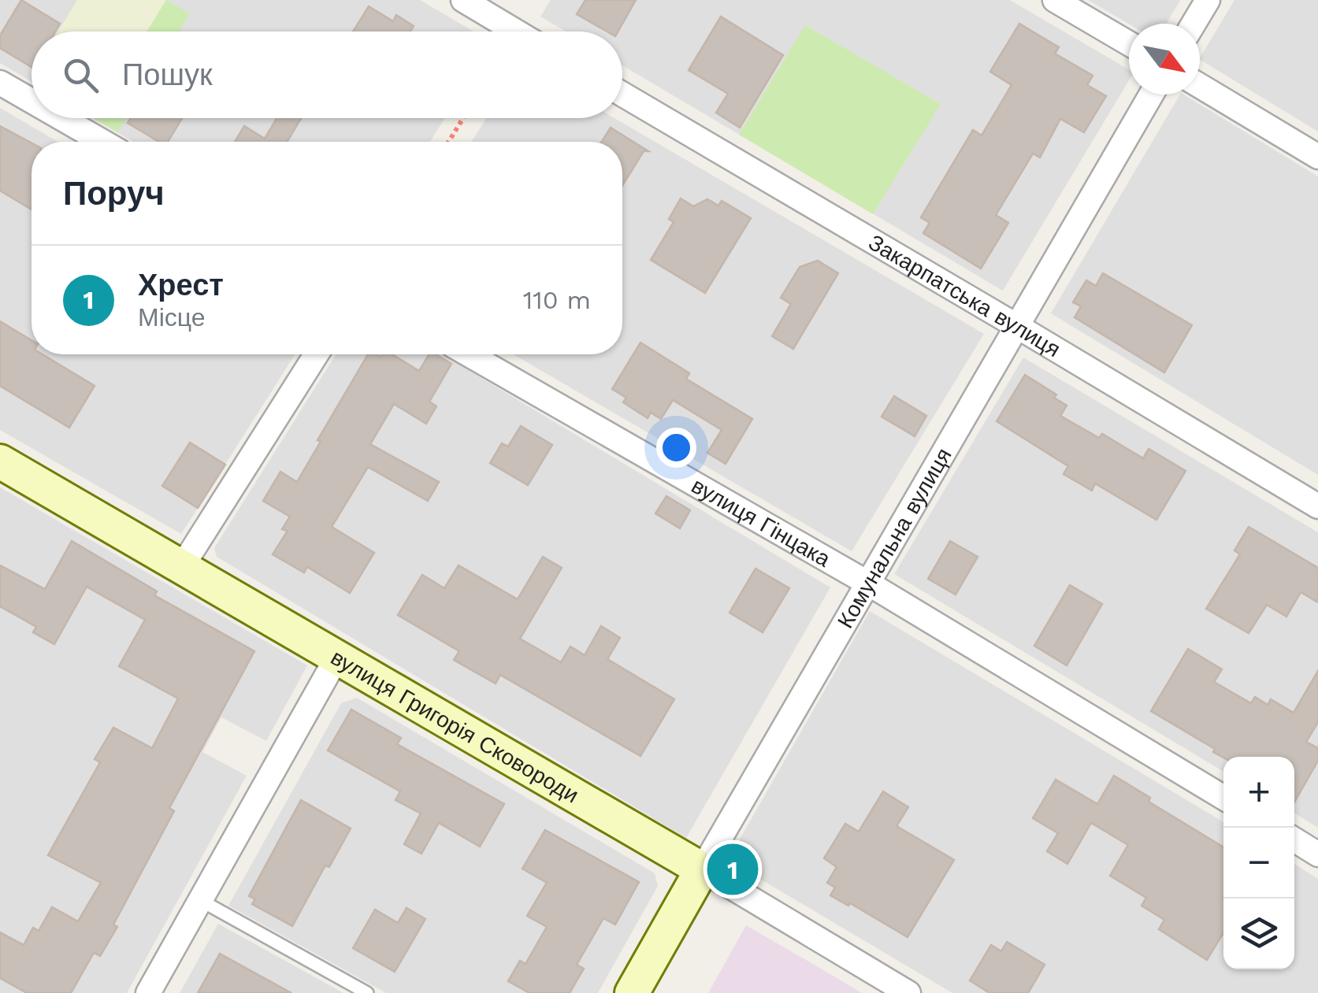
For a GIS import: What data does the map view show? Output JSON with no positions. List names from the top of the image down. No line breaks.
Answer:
{"streets":{"main road":["Комунальна вулиця","вулиця Григорія Сковороди"],"street":["Закарпатська вулиця","вулиця Гінцака"]},"crossings":[["Закарпатська вулиця","Комунальна вулиця"],["вулиця Гінцака","Комунальна вулиця"],["Комунальна вулиця","вулиця Григорія Сковороди"]],"north":"bottom right","page":{"search":"Пошук","heading":"Поруч","list":[{"mark":"1","name":"Хрест","note":"Місце","value":"110 m"}],"map_buttons":["+","−"],"pins":"1"}}
